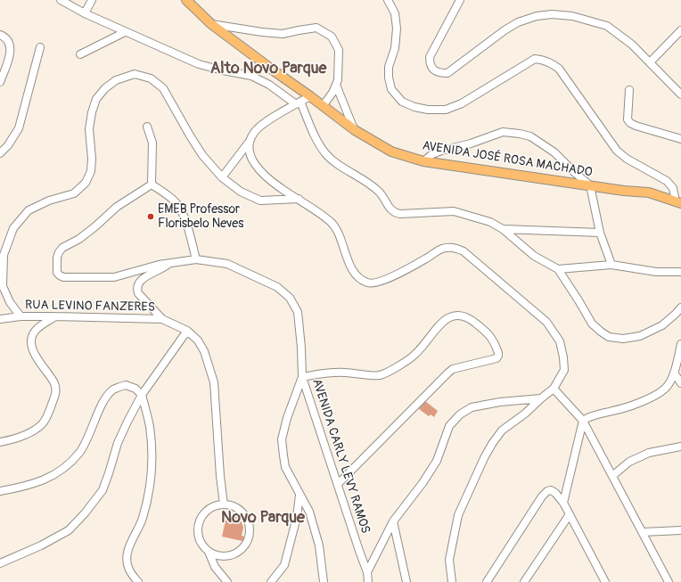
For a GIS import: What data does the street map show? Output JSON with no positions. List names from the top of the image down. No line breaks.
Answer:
{"streets":{"main road":["AVENIDA JOSÉ ROSA MACHADO"],"street":["RUA LEVINO FANZERES","AVENIDA CARLY LEVY RAMOS"]},"districts":["Alto Novo Parque","Novo Parque"],"places":["EMEB Professor Florisbelo Neves"]}
